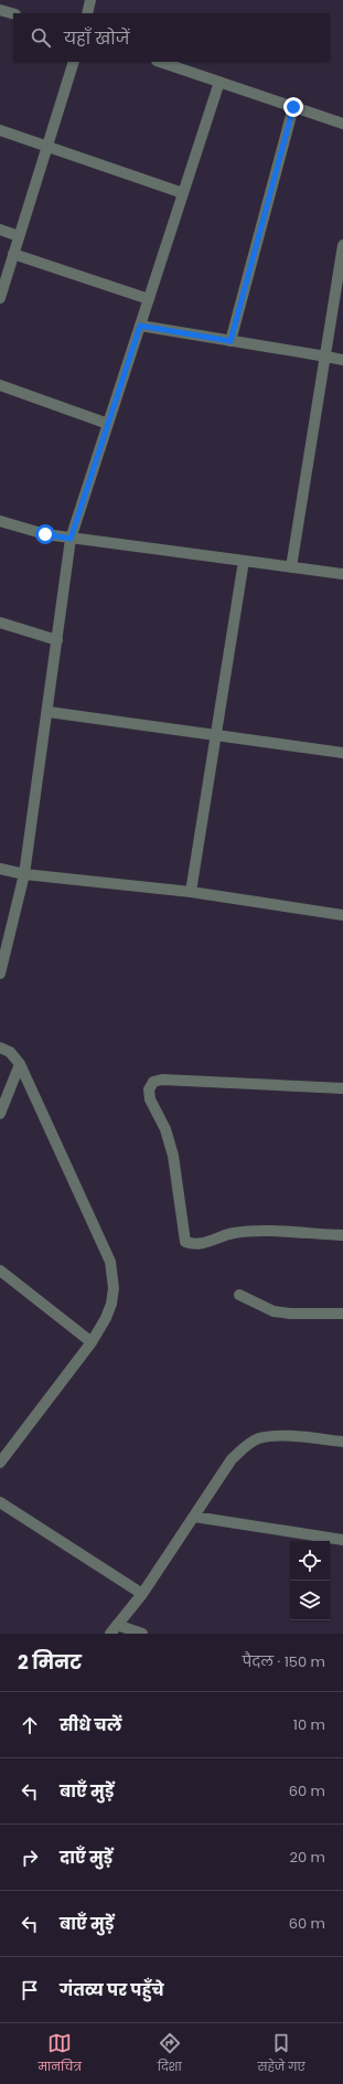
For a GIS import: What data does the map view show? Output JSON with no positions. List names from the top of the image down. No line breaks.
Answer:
{"page":{"search":"यहाँ खोजें","heading":["2 मिनट","पैदल · 150 m"],"list":[["सीधे चलें","10 m"],["बाएँ मुड़ें","60 m"],["दाएँ मुड़ें","20 m"],["बाएँ मुड़ें","60 m"],"गंतव्य पर पहुँचे"],"nav":["मानचित्र","दिशा","सहेजे गए"]}}
